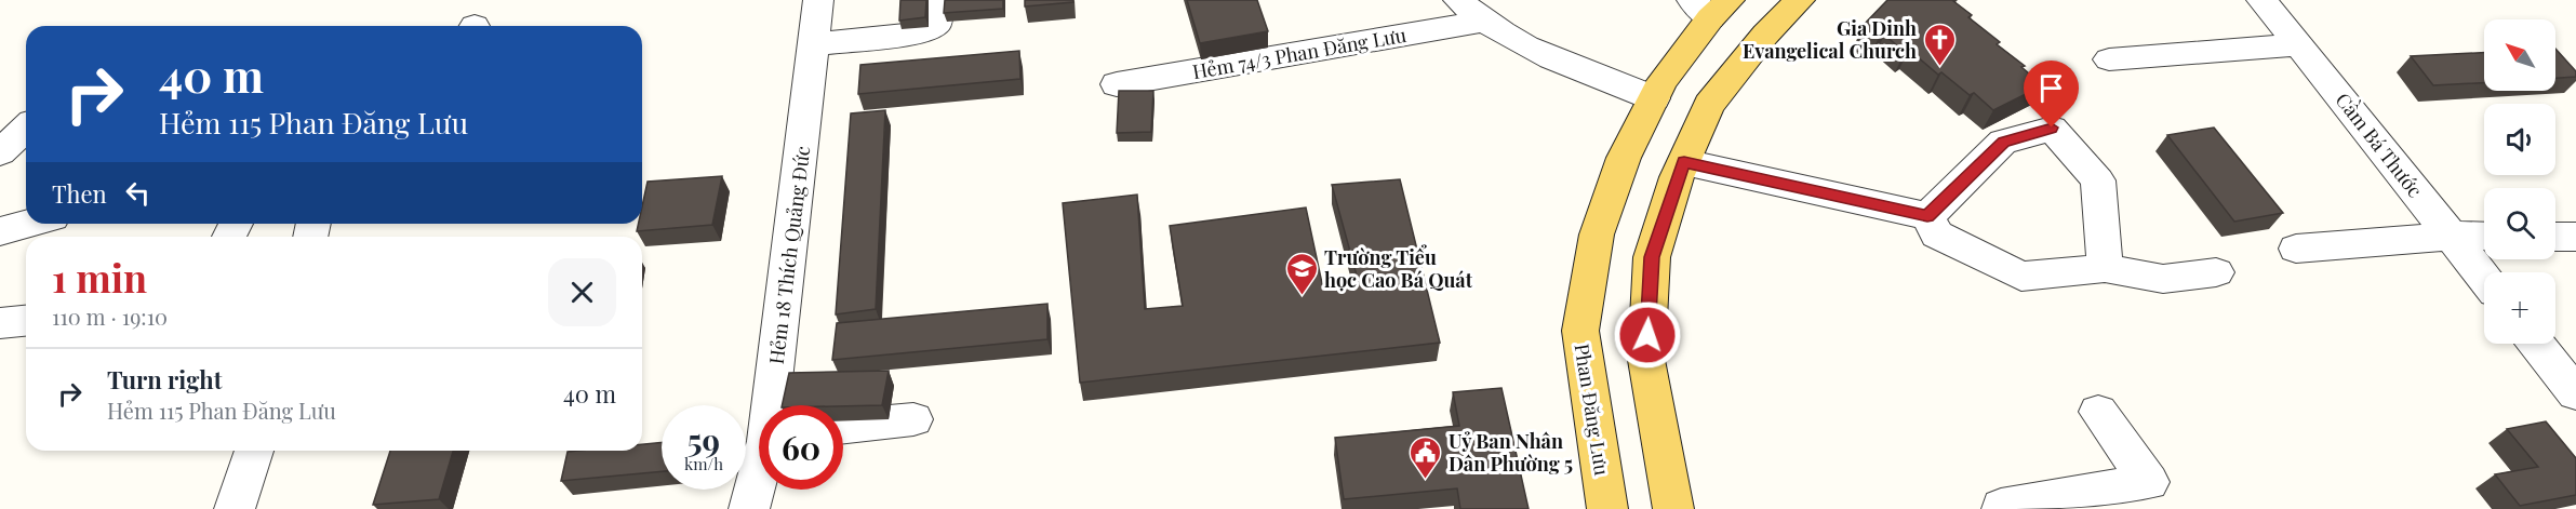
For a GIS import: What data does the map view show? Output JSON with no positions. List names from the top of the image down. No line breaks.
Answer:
{"streets":{"main road":["Phan Đăng Lưu"],"street":["Hẻm 74/3 Phan Đăng Lưu","Cầm Bá Thước","Hẻm 18 Thích Quảng Đức"]},"places":{"church":["Gia Dinh Evangelical Church"],"school or university":["Trường Tiểu học Cao Bá Quát"],"public building":["Uỷ Ban Nhân Dân Phường 5"]},"north":"top left","page":{"map_buttons":"+","turn":["40 m","Hẻm 115 Phan Đăng Lưu"],"then":"Then","heading":["1 min","110 m · 19:10"],"list":[{"name":"Turn right","note":"Hẻm 115 Phan Đăng Lưu","value":"40 m"}],"speed":"59 km/h","limit":"60"}}
